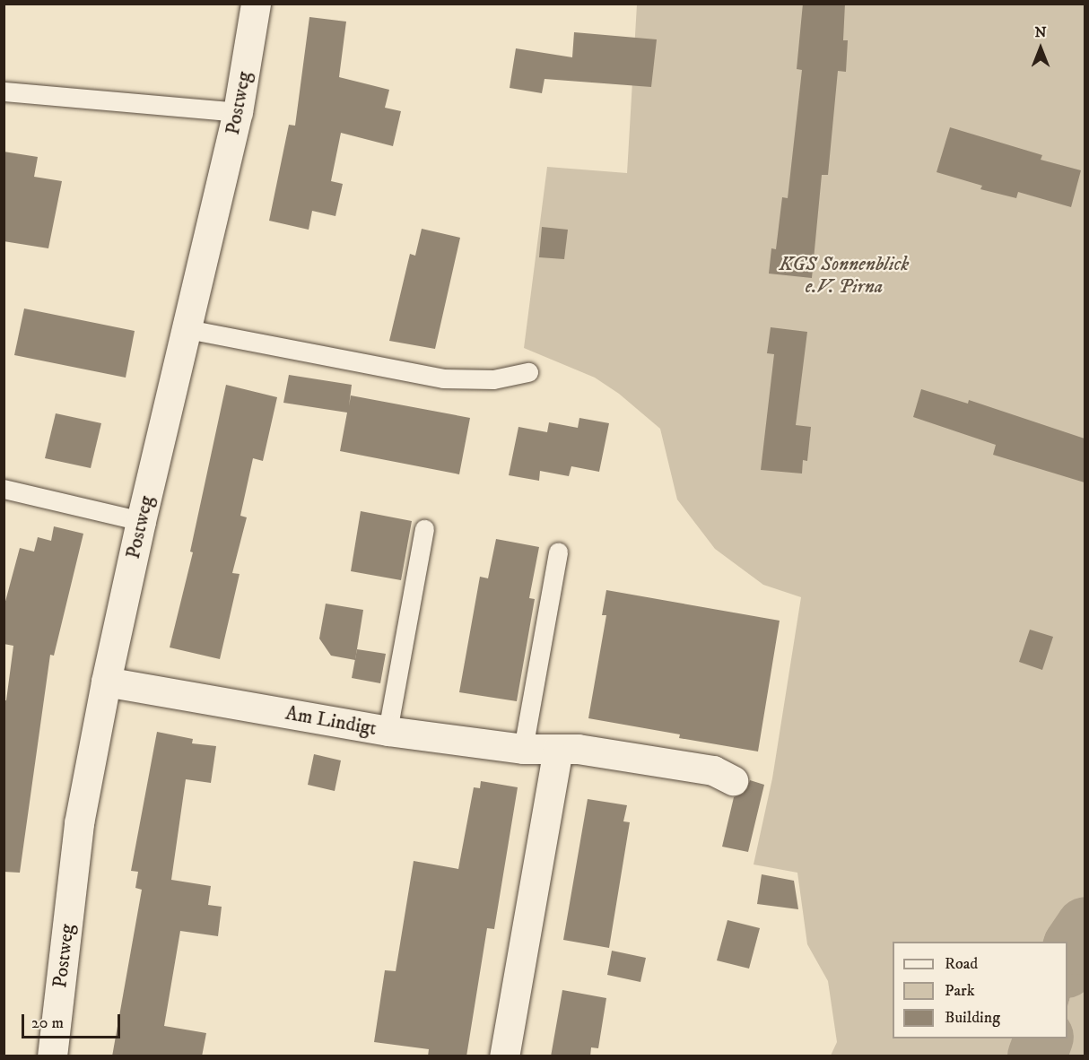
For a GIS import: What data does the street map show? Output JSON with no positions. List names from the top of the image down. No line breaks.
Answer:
{"streets":{"street":["Postweg","Am Lindigt"]},"crossings":[["Postweg","Am Lindigt"]],"parks":["KGS Sonnenblick e.V. Pirna"],"legend":["Road","Park","Building"],"scale_bar":"20 m","north":"top"}
